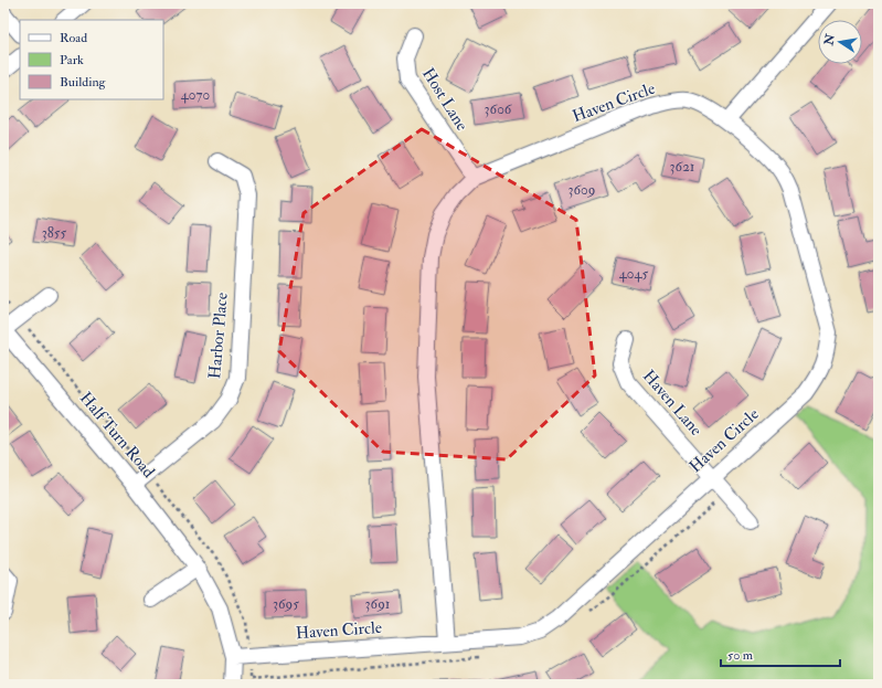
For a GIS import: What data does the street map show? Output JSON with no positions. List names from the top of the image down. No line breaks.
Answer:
{"streets":{"street":["Host Lane","Haven Circle","Harbor Place","Haven Lane","Half Turn Road"]},"crossings":[["Host Lane","Haven Circle"],["Haven Circle","Haven Lane"],["Haven Circle","Half Turn Road"],["Harbor Place","Half Turn Road"]],"house_numbers":["4070","3606","3621","3609","3855","4045","3695","3691"],"legend":["Road","Park","Building"],"scale_bar":"50 m","north":"left"}
